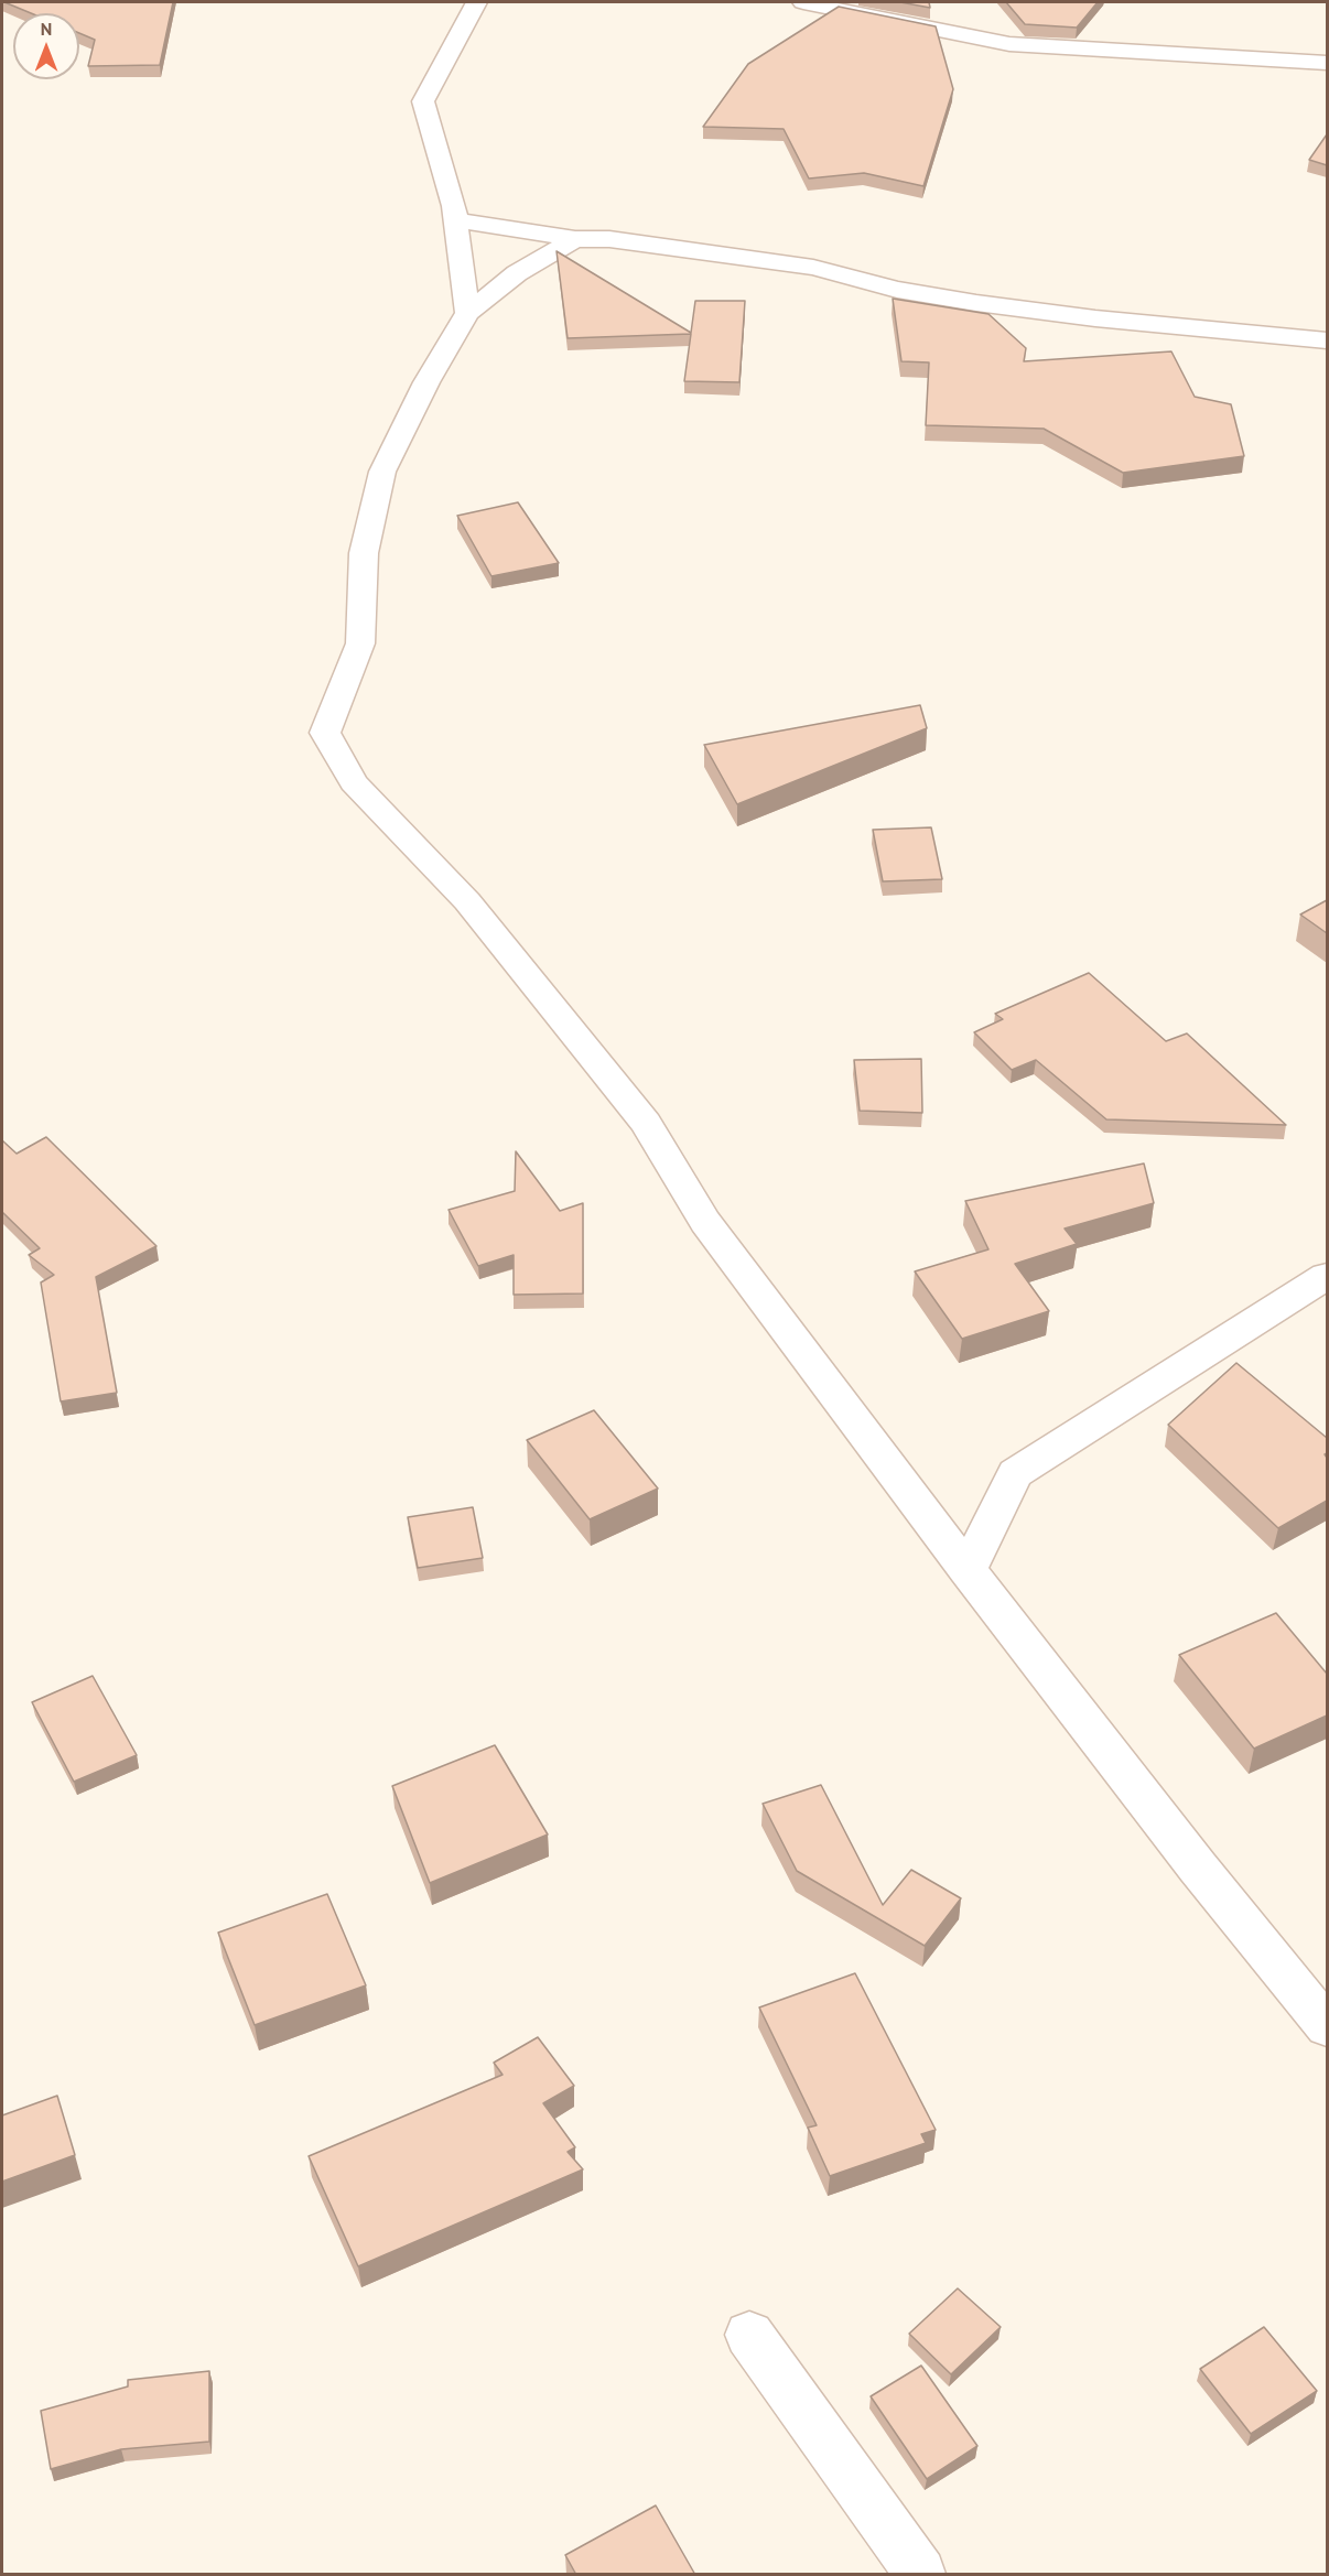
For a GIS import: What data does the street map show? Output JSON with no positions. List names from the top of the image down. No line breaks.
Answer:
{"north":"top"}
